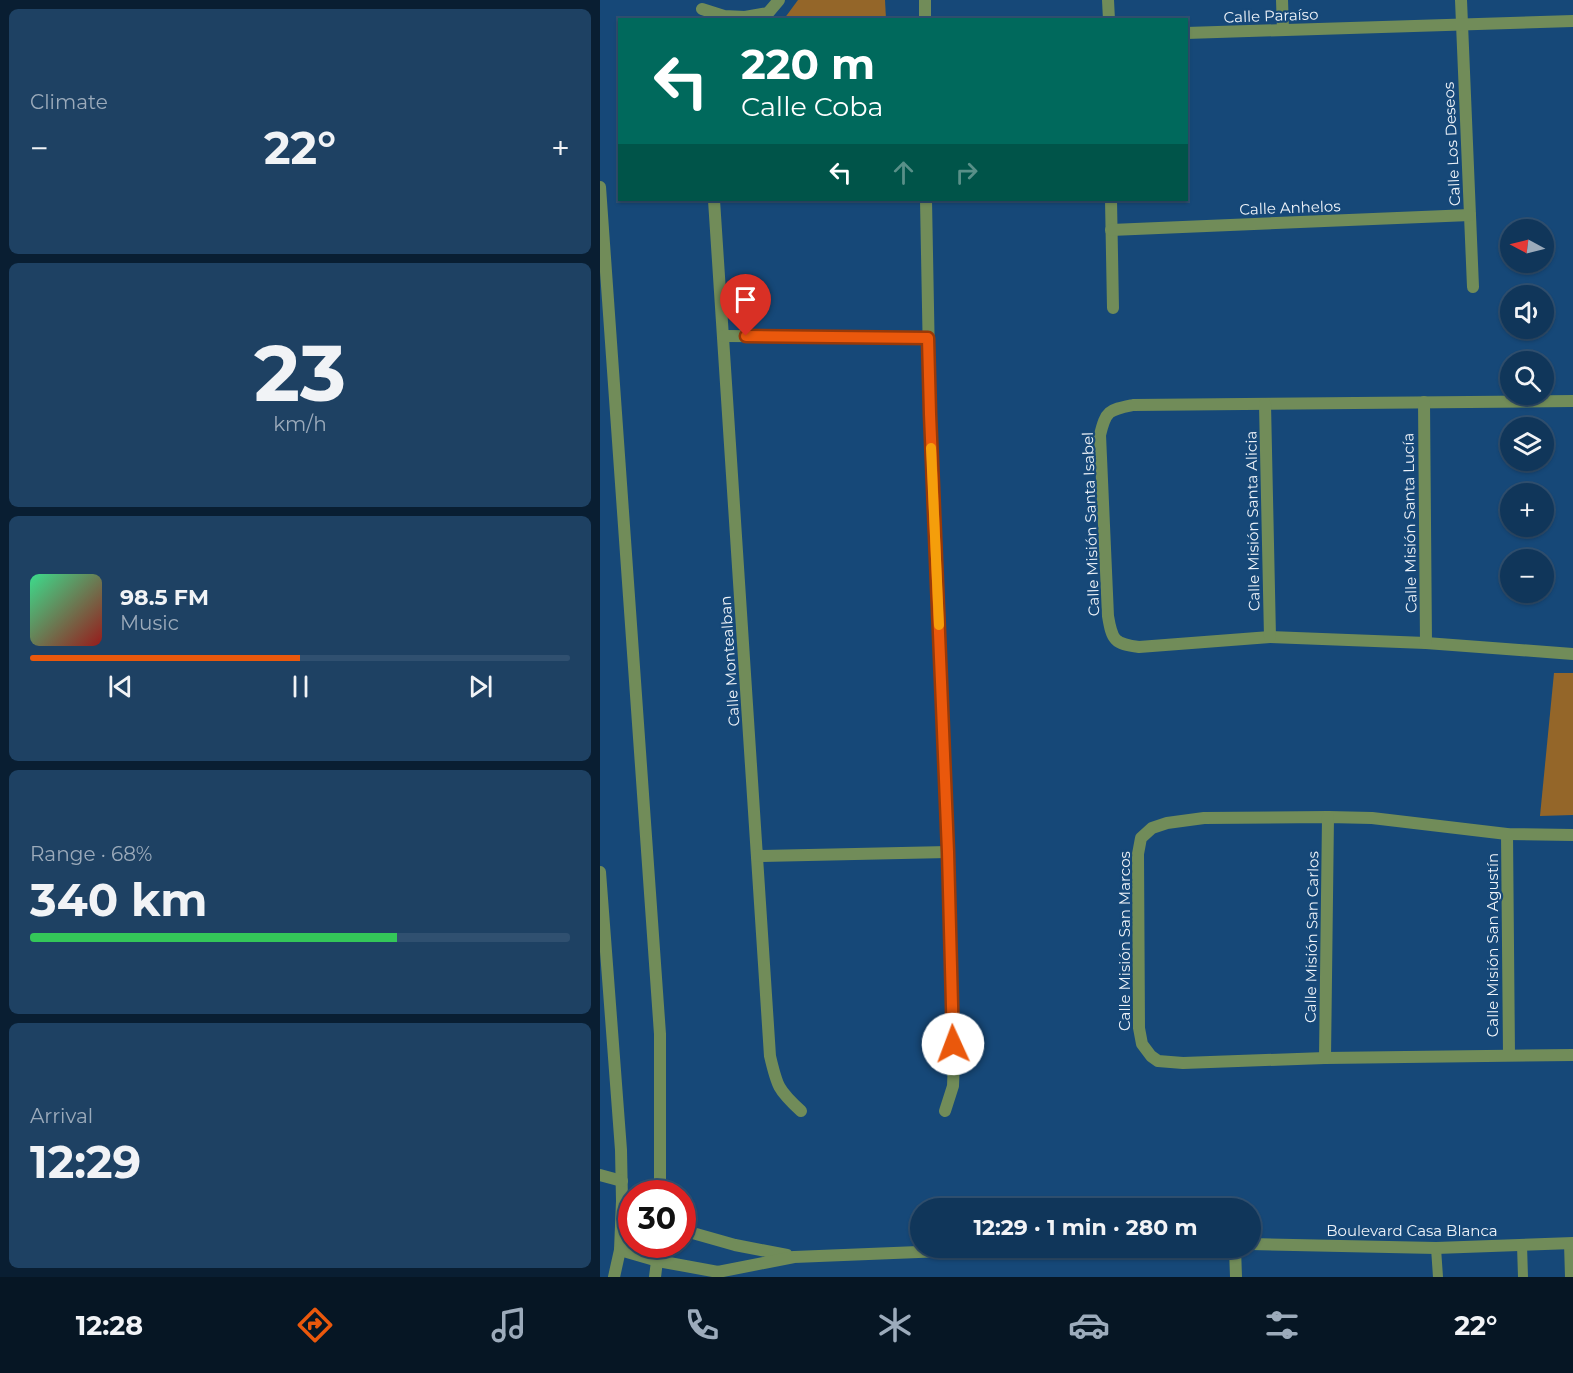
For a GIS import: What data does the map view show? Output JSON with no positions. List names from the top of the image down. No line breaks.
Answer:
{"streets":{"street":["Calle Paraíso","Calle Los Deseos","Calle Anhelos","Calle Misión Santa Alicia","Calle Misión Santa Lucía","Calle Misión Santa Isabel","Calle Montealban","Calle Misión San Carlos","Calle Misión San Marcos","Calle Misión San Agustín","Boulevard Casa Blanca"]},"crossings":[["Calle Paraíso","Calle Los Deseos"],["Calle Los Deseos","Calle Anhelos"],["Calle Misión Santa Alicia","Calle Misión Santa Isabel"],["Calle Misión Santa Lucía","Calle Misión Santa Isabel"],["Calle Misión San Carlos","Calle Misión San Marcos"],["Calle Misión San Marcos","Calle Misión San Agustín"]],"north":"left","page":{"tile":["Climate",["23","km/h"],["Range · 68%","340 km"],["Arrival","12:29"]],"turn":["220 m","Calle Coba"],"heat":["−","22°","+"],"map_buttons":["+","−"],"song":["98.5 FM","Music"],"limit":"30","trip":"12:29 · 1 min · 280 m","tabs":["12:28","22°"]}}
